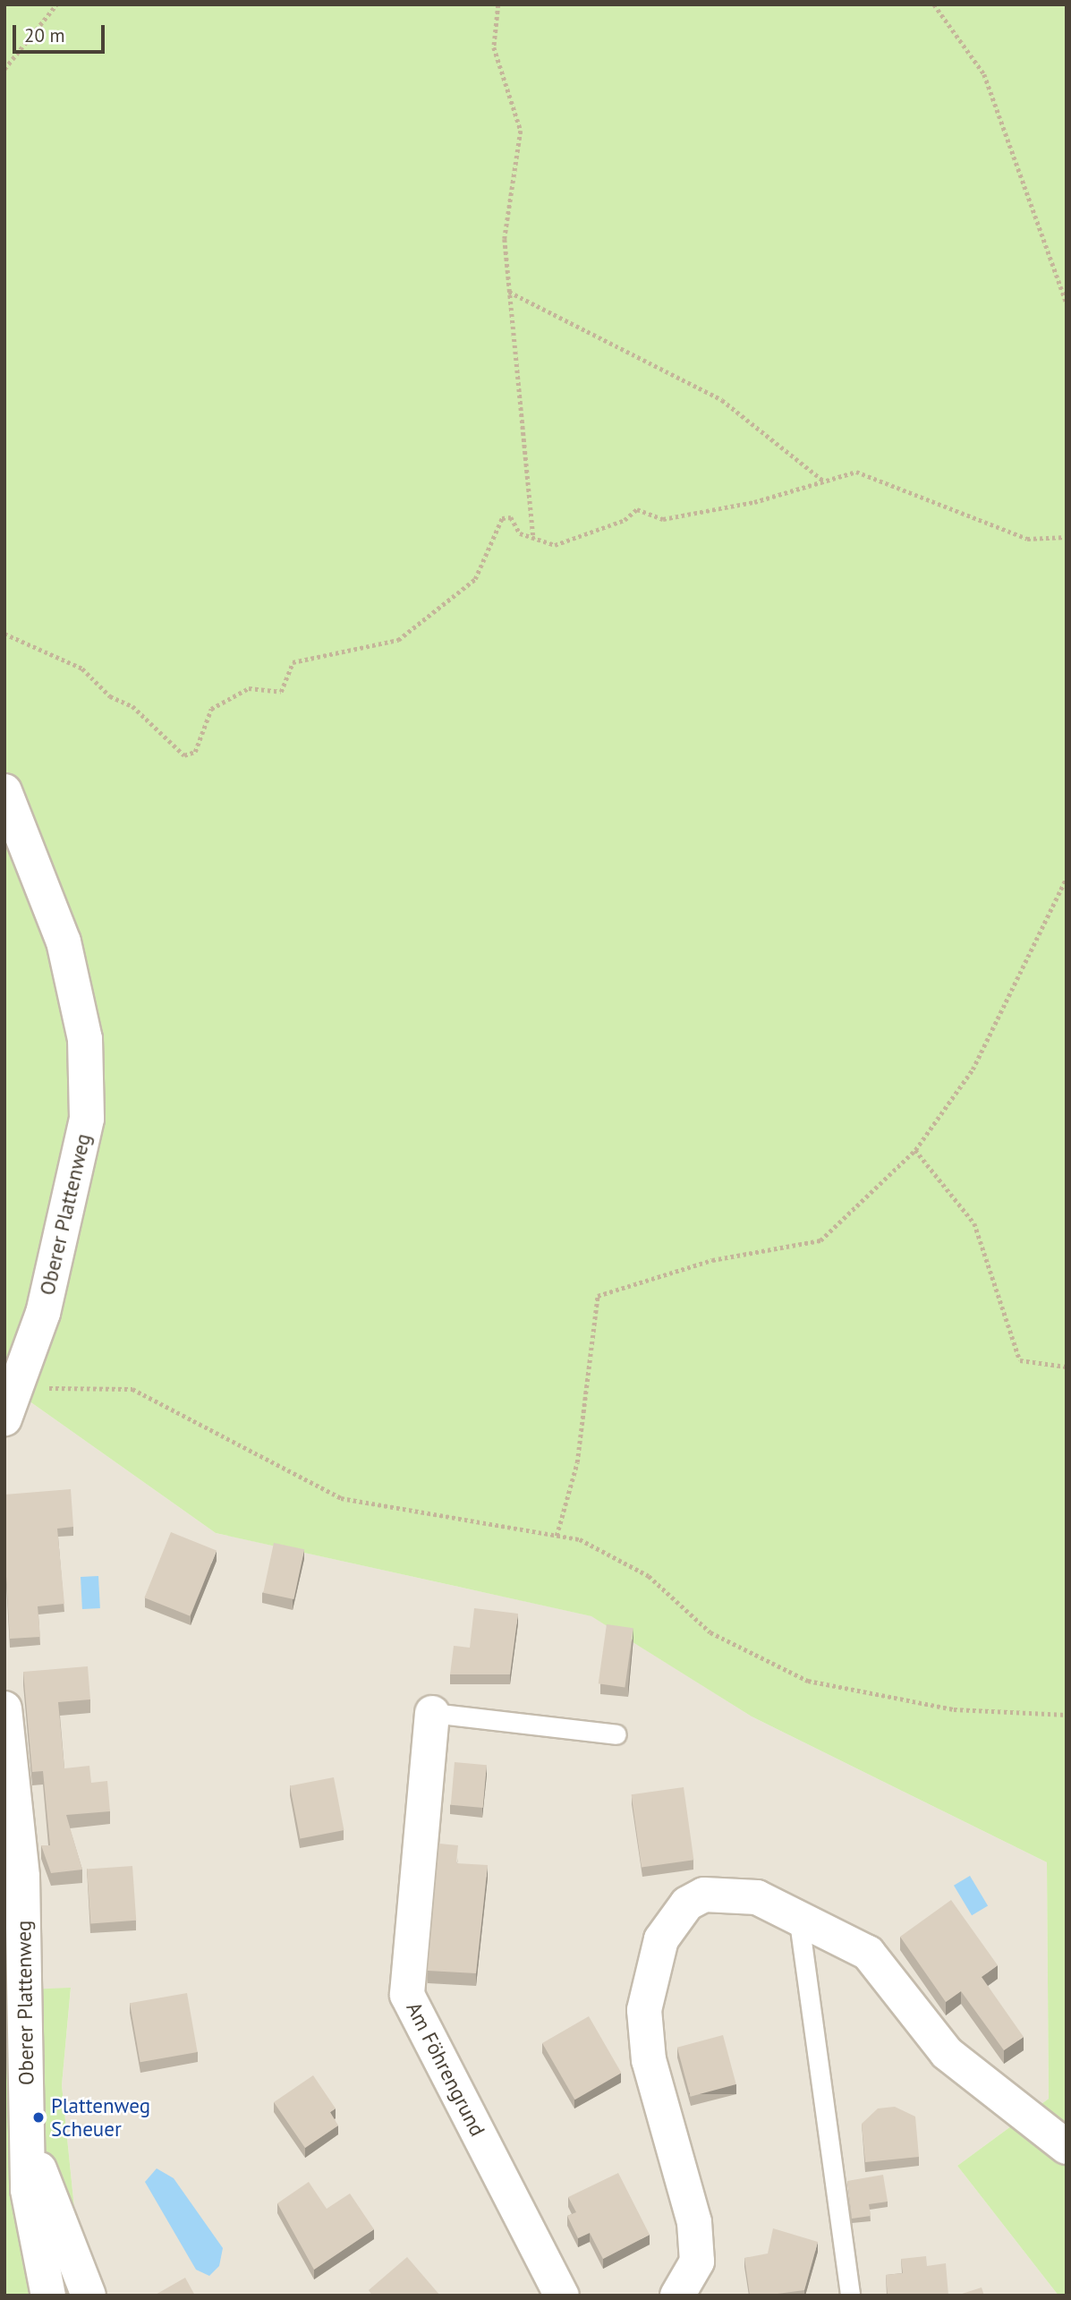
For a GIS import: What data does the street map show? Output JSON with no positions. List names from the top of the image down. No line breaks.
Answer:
{"streets":{"street":["Oberer Plattenweg","Am Föhrengrund"]},"places":["Plattenweg Scheuer"],"scale_bar":"20 m"}
